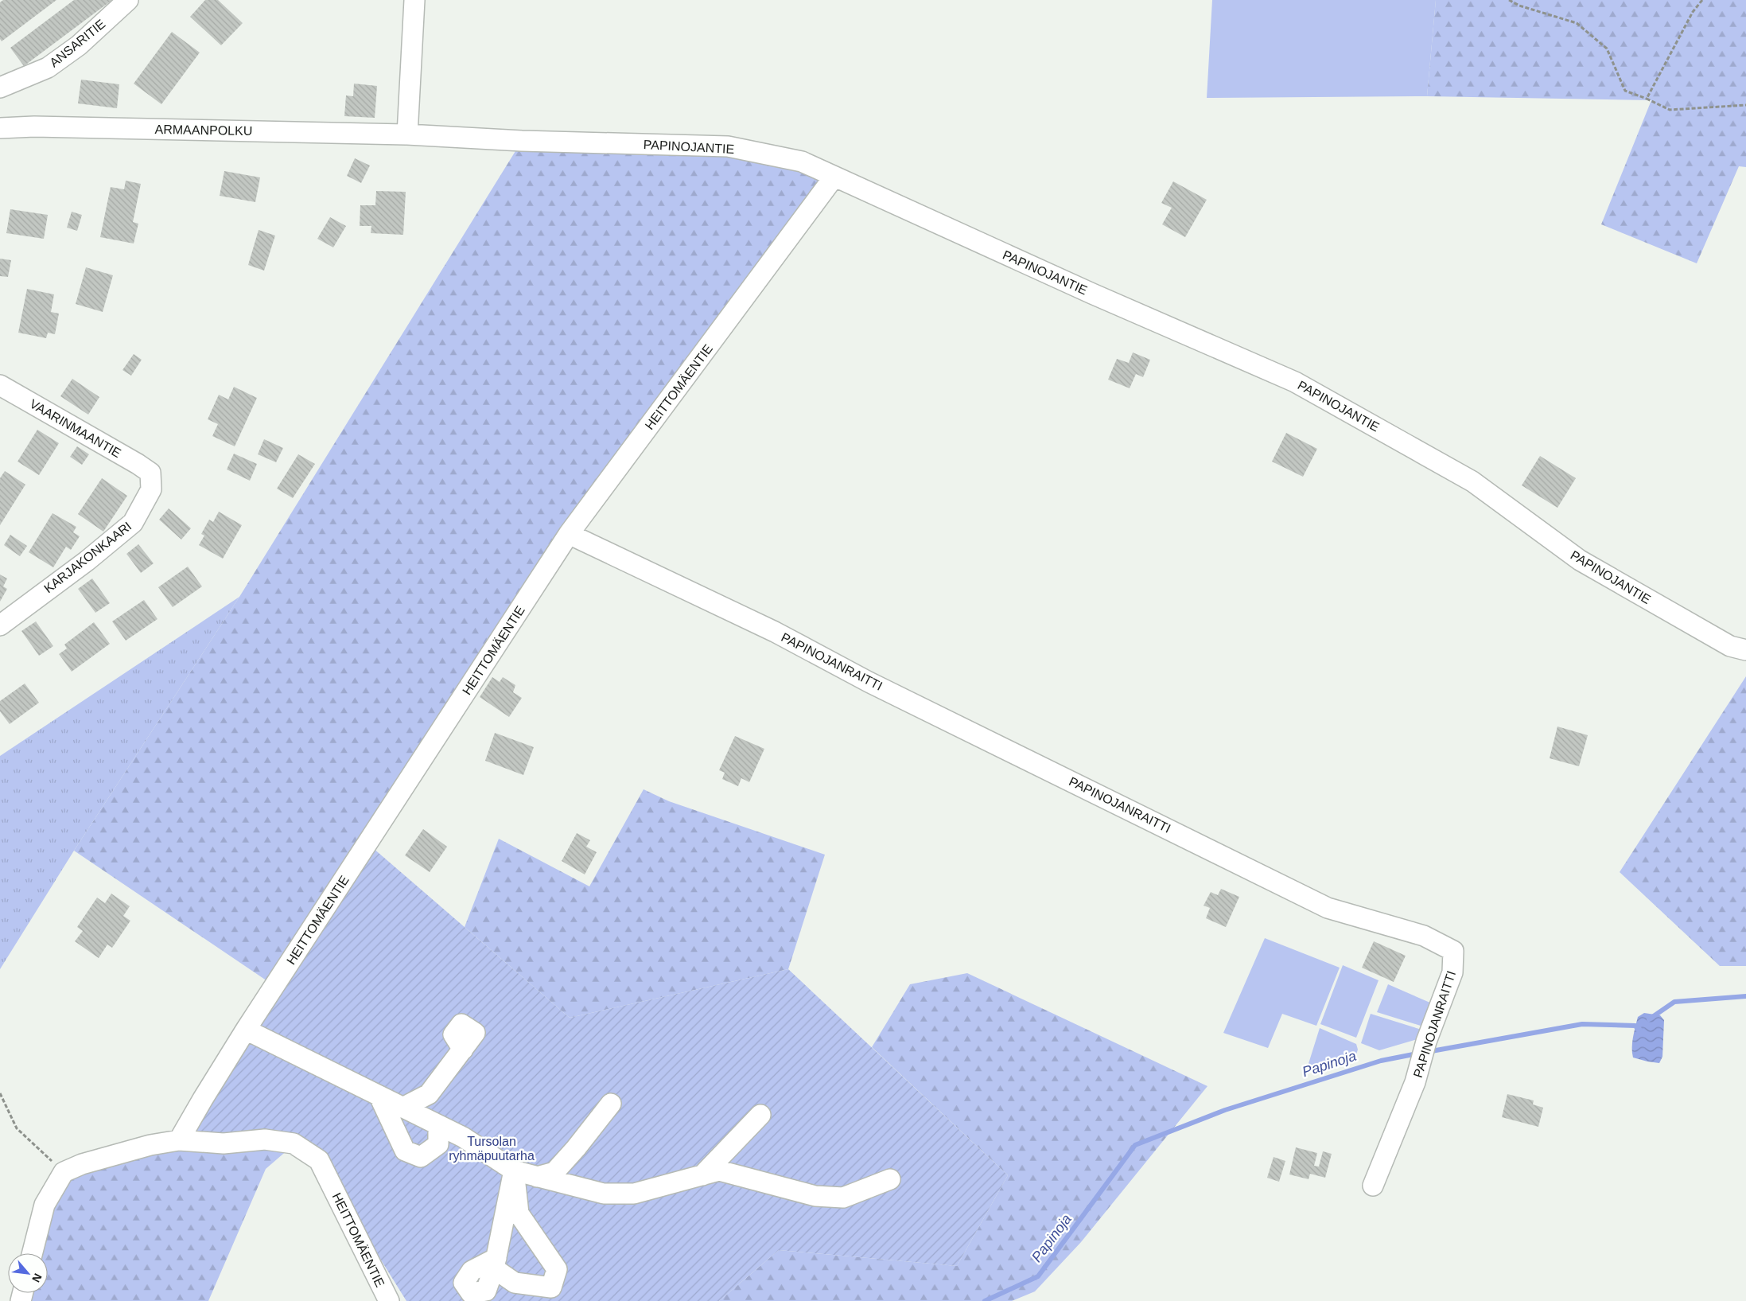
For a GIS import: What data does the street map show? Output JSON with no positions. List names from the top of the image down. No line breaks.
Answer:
{"streets":{"street":["ANSARITIE","ARMAANPOLKU","PAPINOJANTIE","HEITTOMÄENTIE","VAARINMAANTIE","KARJAKONKAARI","PAPINOJANRAITTI"]},"crossings":[["ARMAANPOLKU","PAPINOJANTIE"],["PAPINOJANTIE","HEITTOMÄENTIE"],["HEITTOMÄENTIE","PAPINOJANRAITTI"],["VAARINMAANTIE","KARJAKONKAARI"]],"water":["Papinoja"],"parks":["Tursolan ryhmäpuutarha"],"north":"bottom right"}
